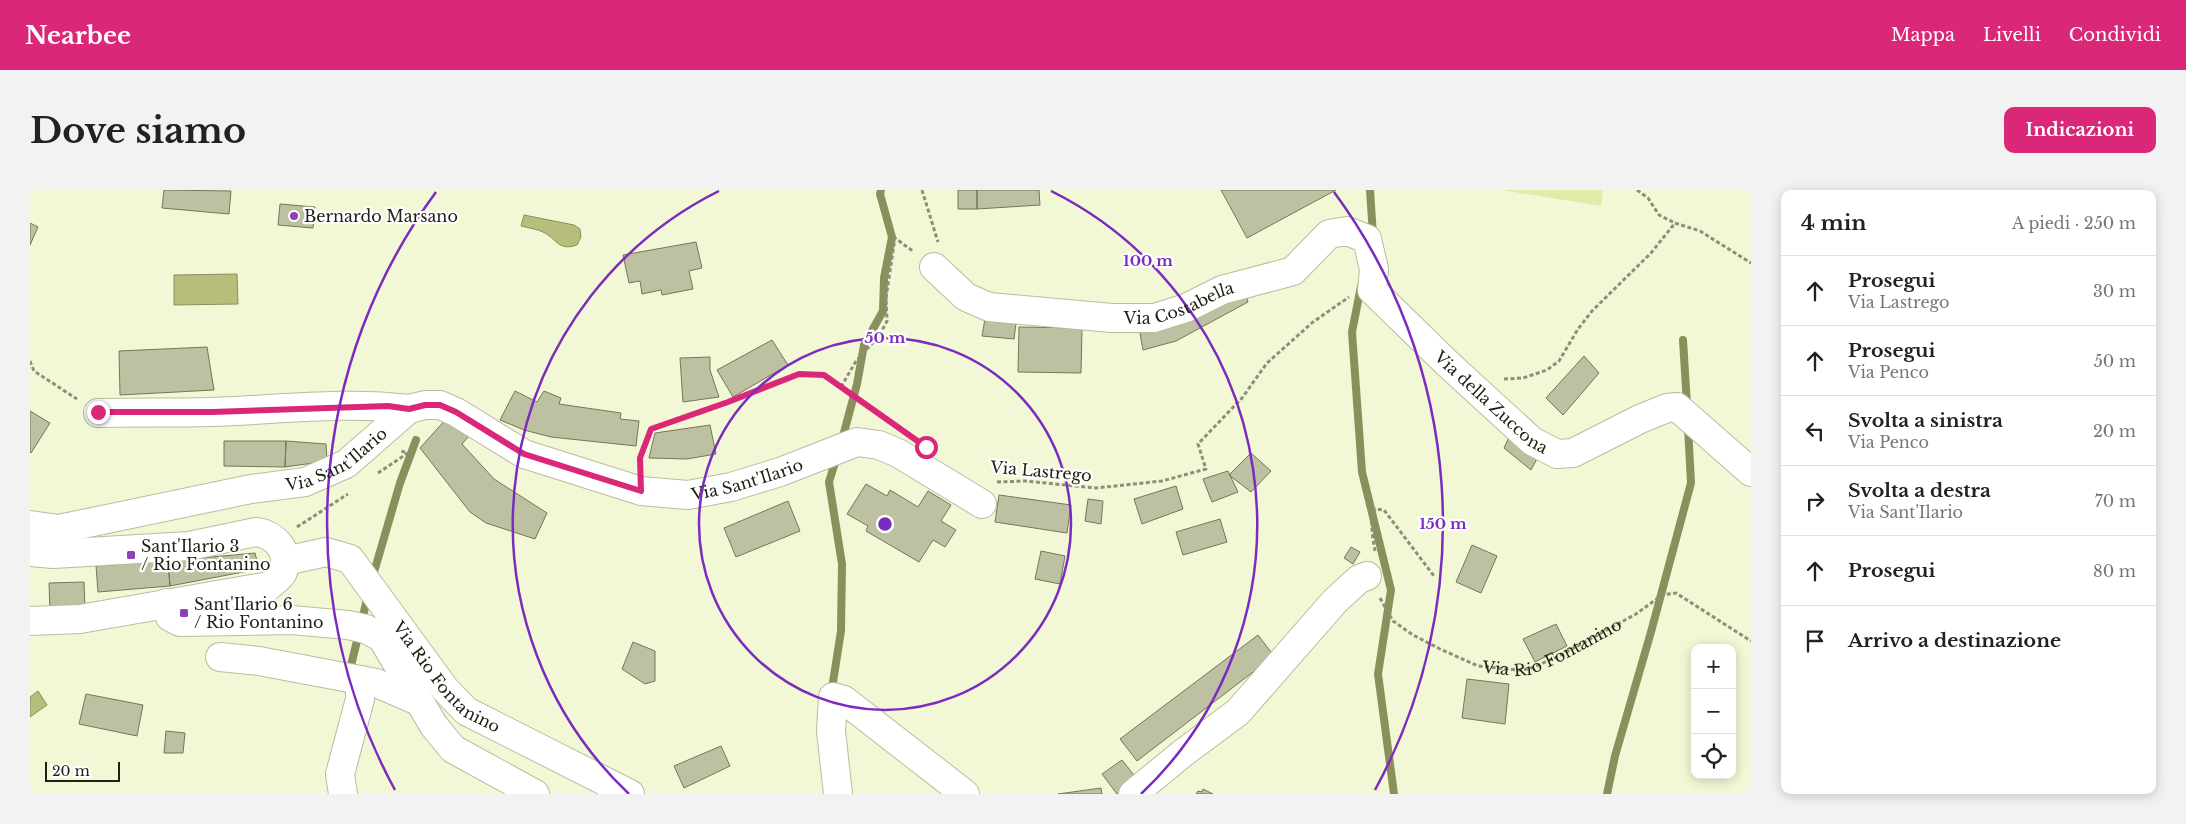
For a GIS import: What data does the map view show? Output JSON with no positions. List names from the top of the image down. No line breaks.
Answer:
{"streets":{"street":["Via Costabella","Via della Zuccona","Via Sant'Ilario","Via Rio Fontanino"],"path":["Via Lastrego"]},"crossings":[["Via Costabella","Via della Zuccona"],["Via Costabella","Via Lastrego"],["Via della Zuccona","Via Lastrego"],["Via Sant'Ilario","Via Lastrego"]],"places":{"other":["Bernardo Marsano"],"transit":["Sant'Ilario 3 / Rio Fontanino","Sant'Ilario 6 / Rio Fontanino"]},"scale_bar":"20 m","page":{"header":"Nearbee","nav":["Mappa","Livelli","Condividi"],"buttons":"Indicazioni","title":"Dove siamo","heading":["4 min","A piedi · 250 m"],"list":[["Prosegui","Via Lastrego","30 m"],["Prosegui","Via Penco","50 m"],["Svolta a sinistra","Via Penco","20 m"],["Svolta a destra","Via Sant'Ilario","70 m"],["Prosegui","80 m"],"Arrivo a destinazione"],"map_buttons":["+","−"],"scale":"20 m"},"rings":["100 m","50 m","150 m"]}
